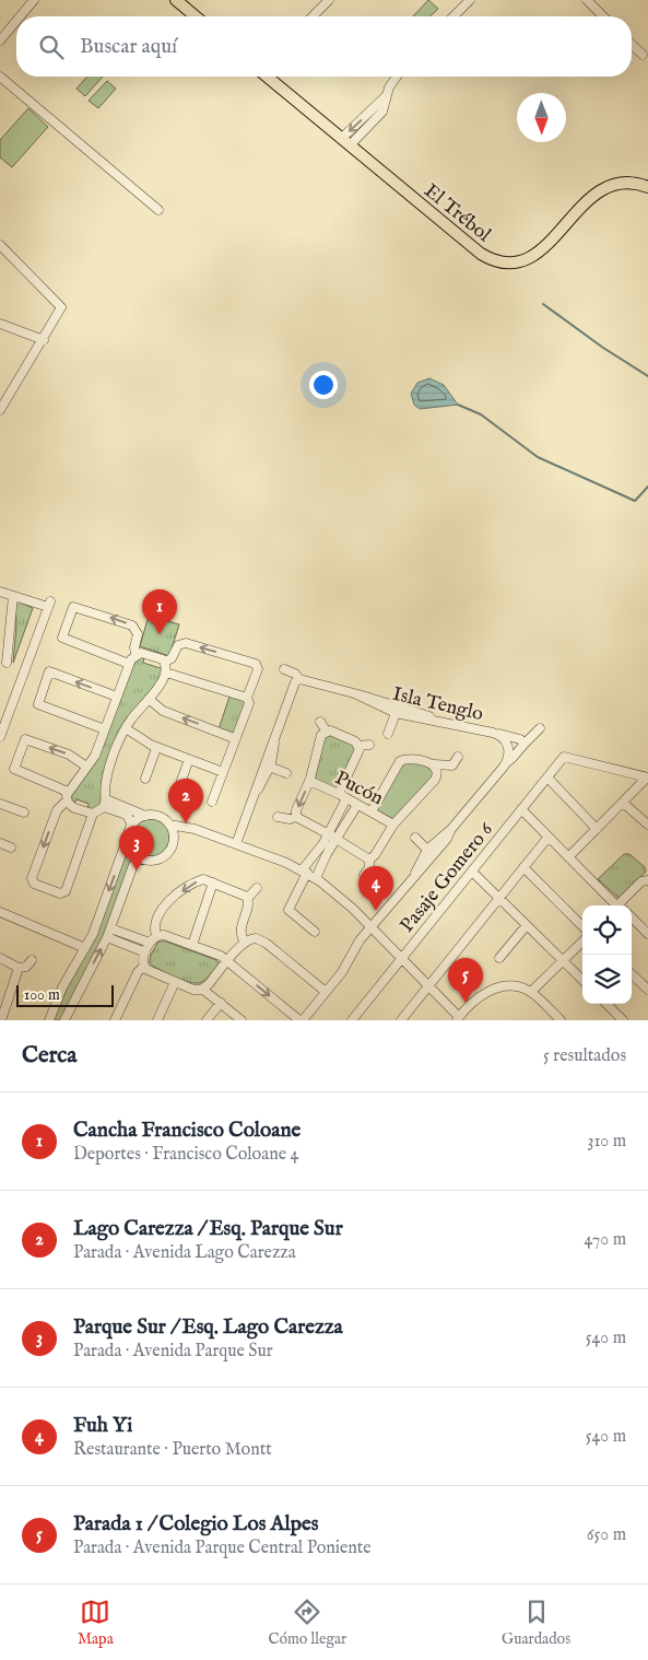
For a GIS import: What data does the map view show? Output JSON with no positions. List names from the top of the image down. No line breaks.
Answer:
{"streets":{"main road":["El Trébol"],"street":["Isla Tenglo","Pucón","Pasaje Gomero 6"]},"scale_bar":"100 m","north":"bottom","page":{"search":"Buscar aquí","pins":["1","2","3","4","5"],"scale":"100 m","heading":["Cerca","5 resultados"],"list":[{"mark":"1","name":"Cancha Francisco Coloane","note":"Deportes · Francisco Coloane 4","value":"310 m"},{"mark":"2","name":"Lago Carezza / Esq. Parque Sur","note":"Parada · Avenida Lago Carezza","value":"470 m"},{"mark":"3","name":"Parque Sur / Esq. Lago Carezza","note":"Parada · Avenida Parque Sur","value":"540 m"},{"mark":"4","name":"Fuh Yi","note":"Restaurante · Puerto Montt","value":"540 m"},{"mark":"5","name":"Parada 1 / Colegio Los Alpes","note":"Parada · Avenida Parque Central Poniente","value":"650 m"}],"nav":["Mapa","Cómo llegar","Guardados"]}}
